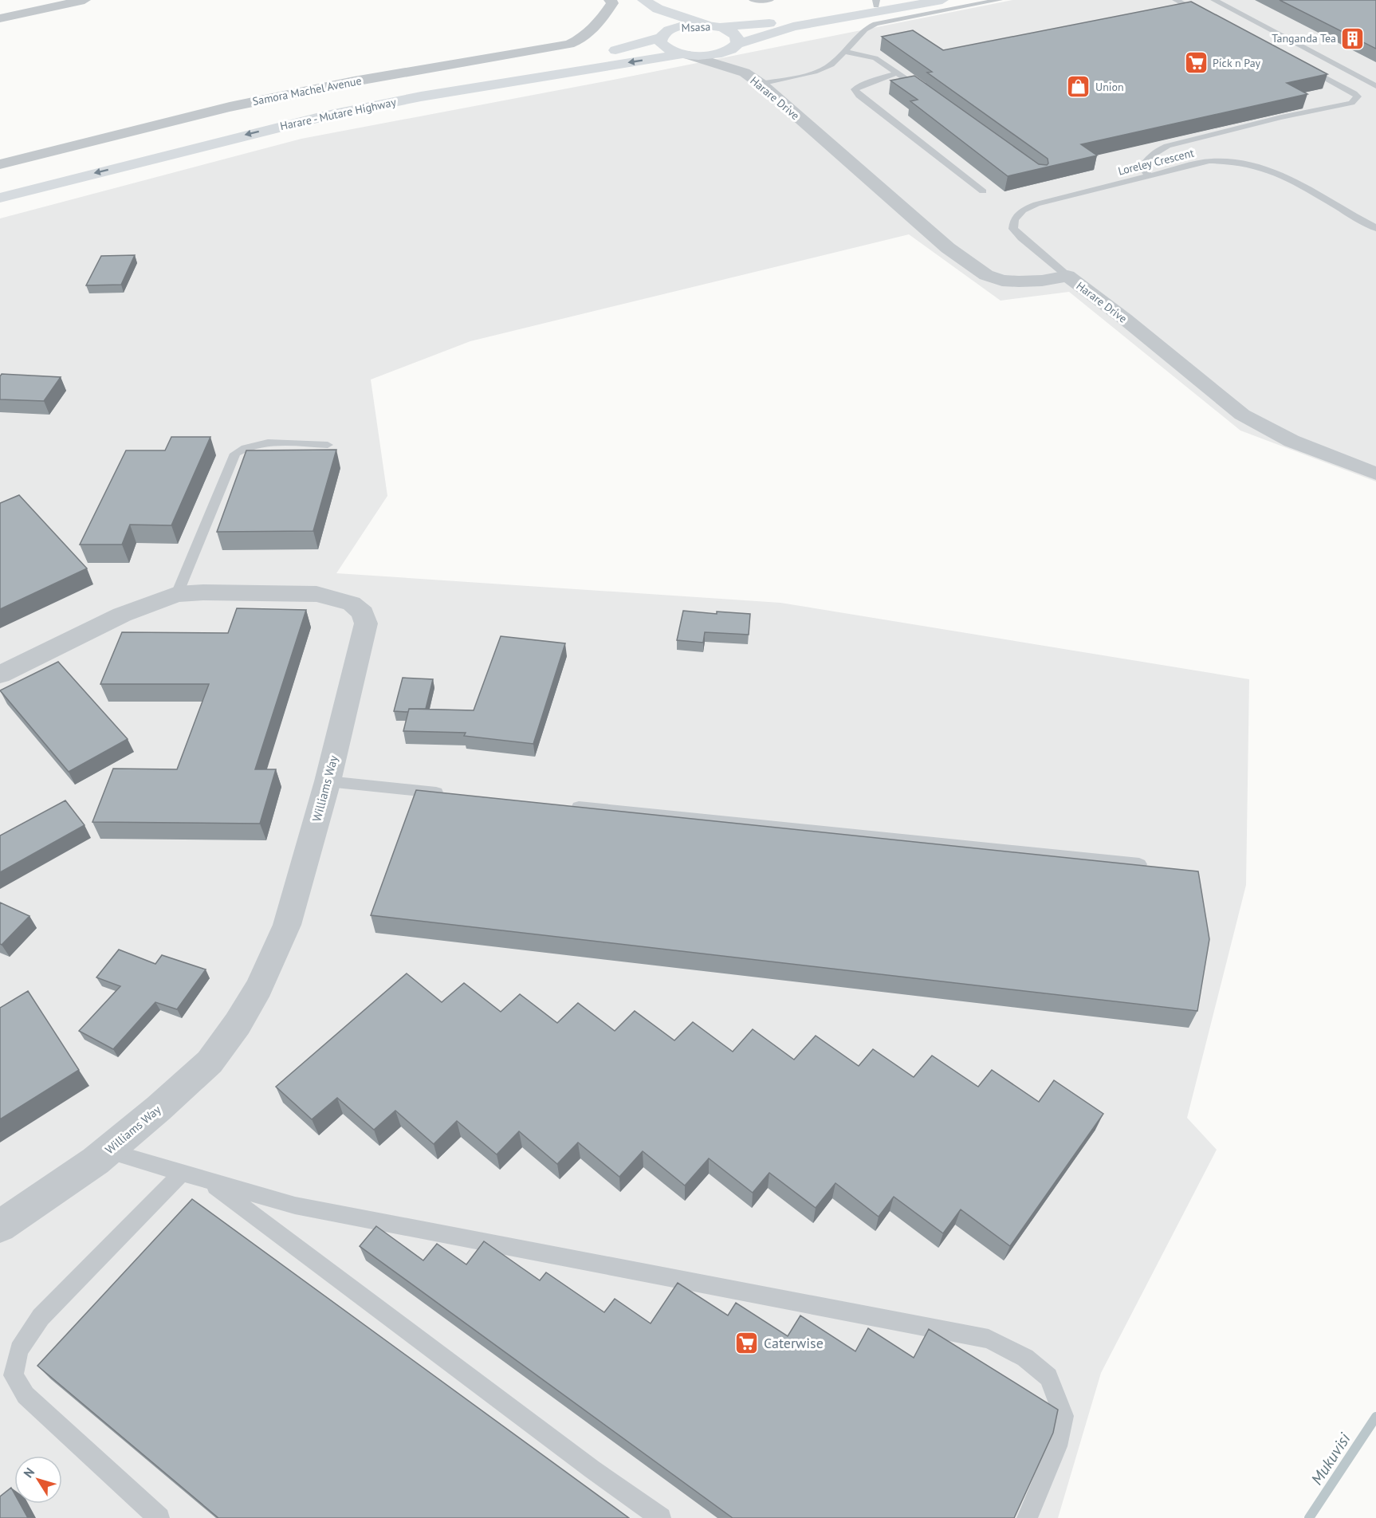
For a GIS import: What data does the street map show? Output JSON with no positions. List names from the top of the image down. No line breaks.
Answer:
{"streets":{"main road":["Msasa","Harare - Mutare Highway"],"street":["Samora Machel Avenue","Harare Drive","Williams Way"],"lane":["Loreley Crescent"]},"crossings":[["Msasa","Harare Drive"],["Msasa","Harare - Mutare Highway"],["Harare Drive","Harare - Mutare Highway"],["Harare Drive","Loreley Crescent"]],"water":["Mukuvisi"],"places":{"building":["Tanganda Tea"],"supermarket":["Pick n Pay","Caterwise"],"shop":["Union"]},"north":"top left"}
